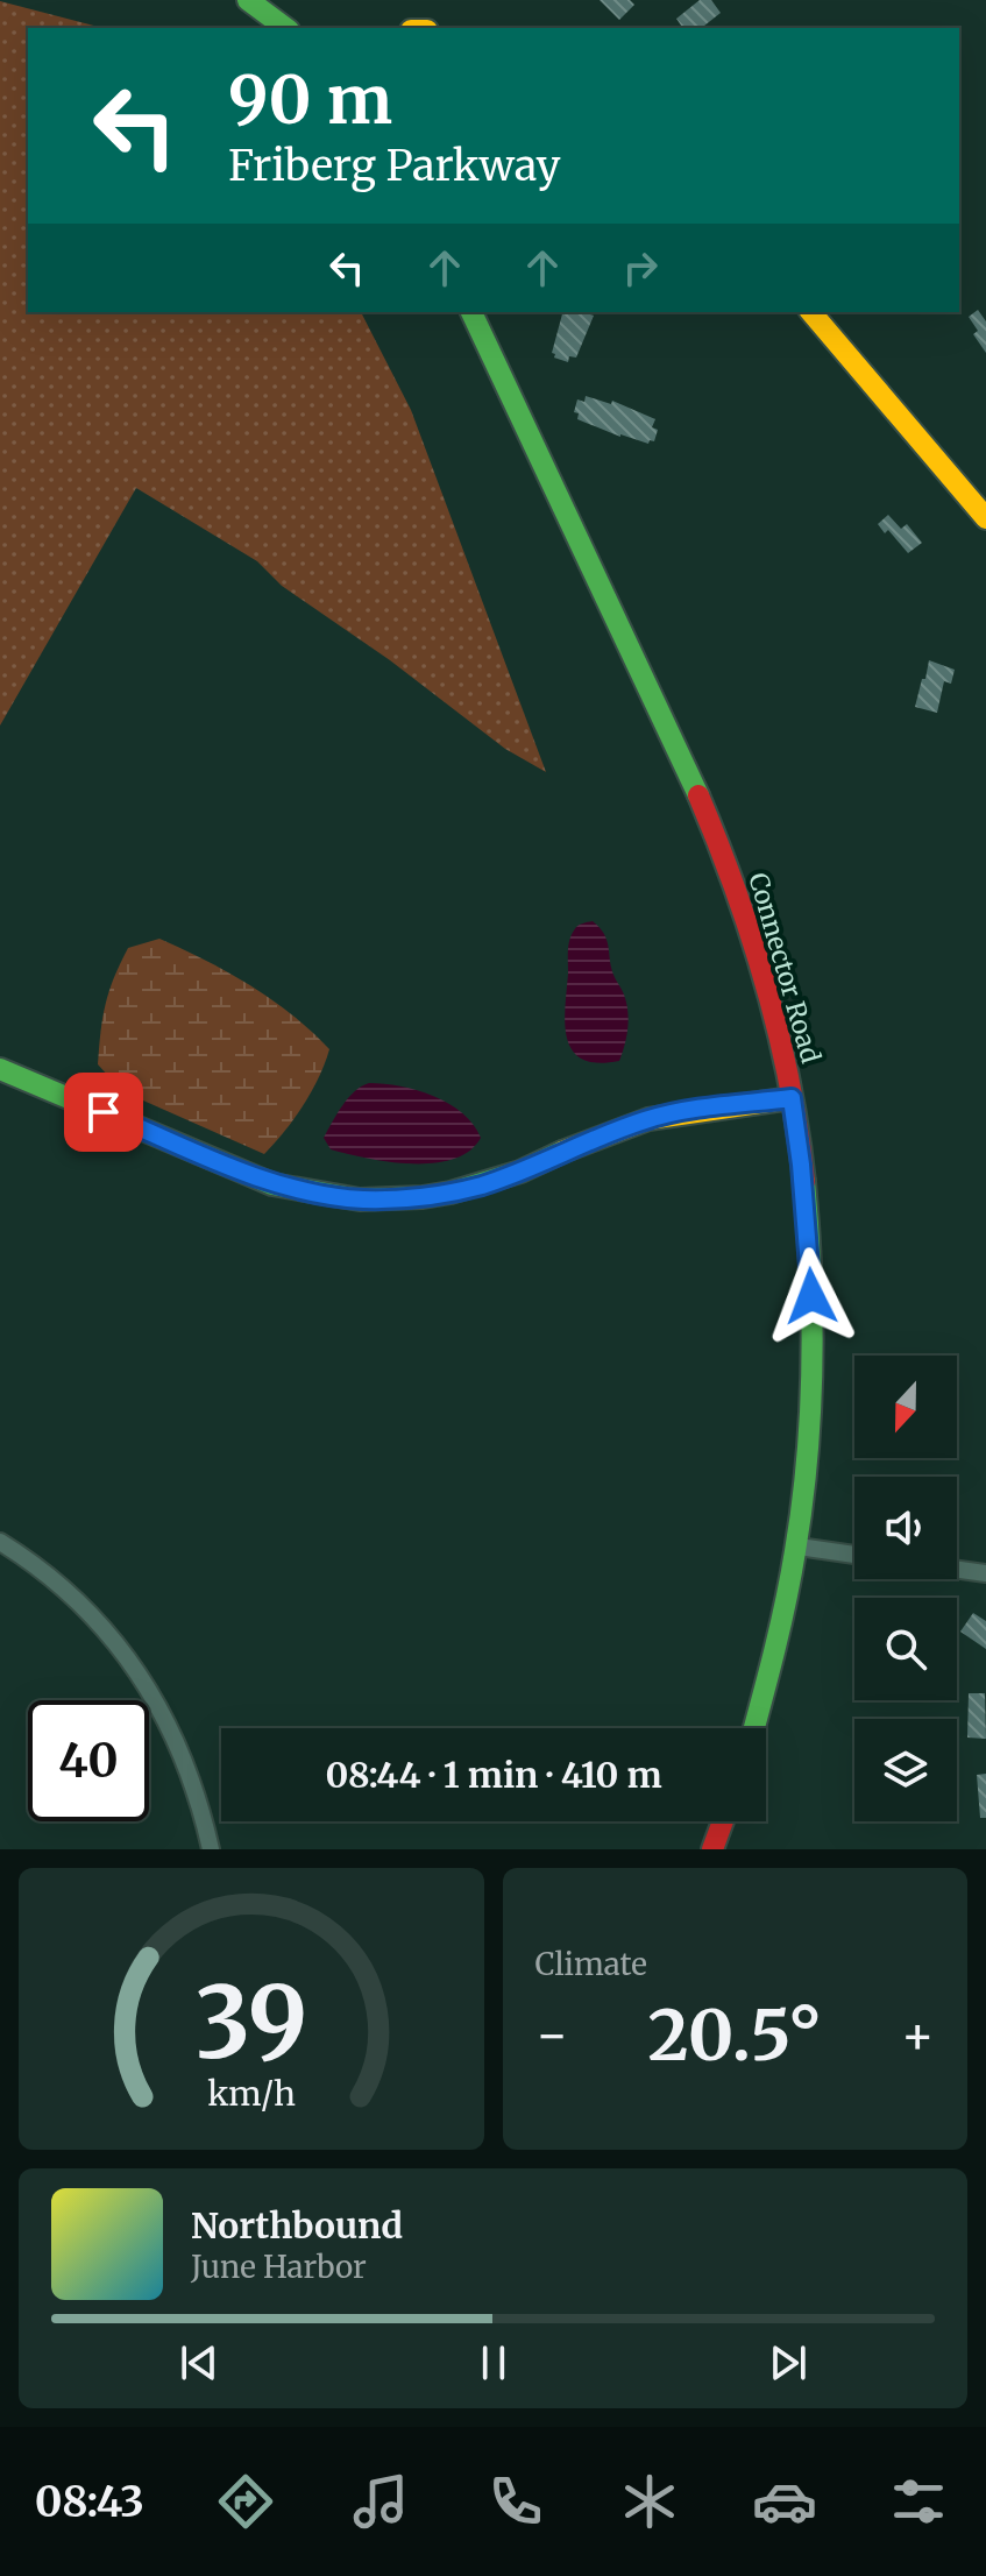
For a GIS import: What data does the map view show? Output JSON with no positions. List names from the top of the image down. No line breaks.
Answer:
{"streets":{"street":["Connector Road"]},"north":"bottom","page":{"turn":["90 m","Friberg Parkway"],"limit":"40","trip":"08:44 · 1 min · 410 m","tile":"Climate","heat":["−","20.5°","+"],"song":["Northbound","June Harbor"],"tabs":"08:43","gauge":["39","km/h"]}}
